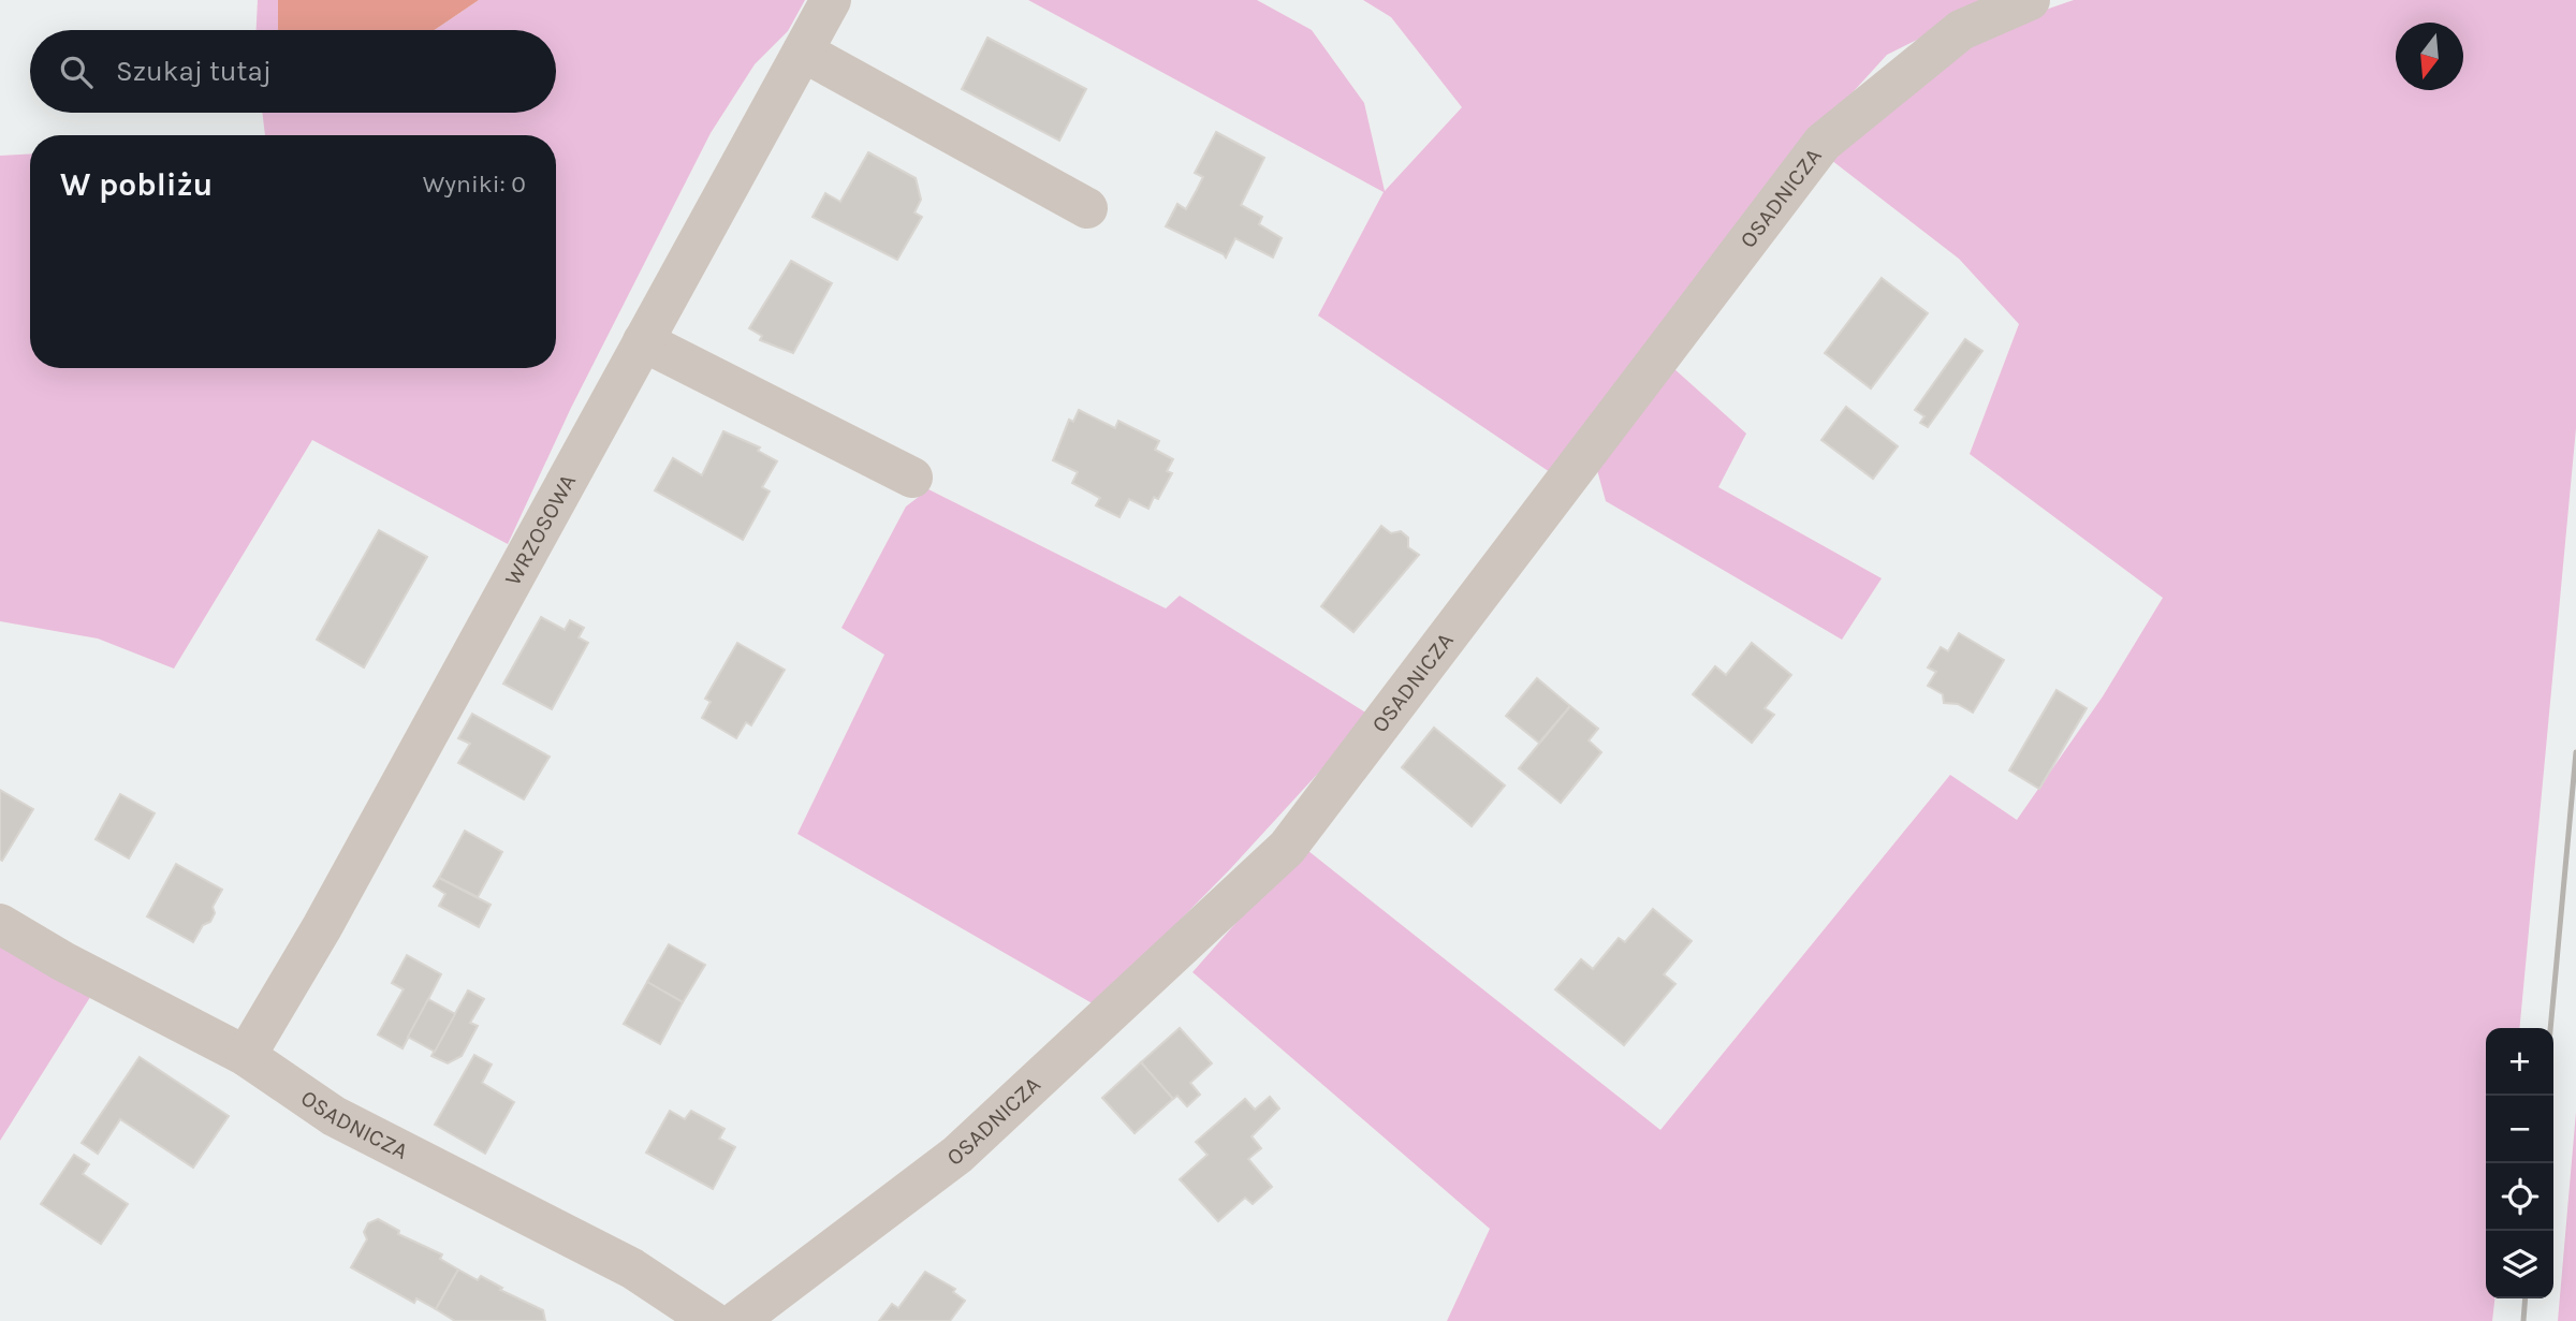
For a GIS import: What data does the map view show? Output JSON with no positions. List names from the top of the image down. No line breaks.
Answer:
{"streets":{"street":["OSADNICZA","WRZOSOWA"]},"crossings":[["OSADNICZA","WRZOSOWA"]],"north":"bottom","page":{"search":"Szukaj tutaj","heading":["W pobliżu","Wyniki: 0"],"map_buttons":["+","−"]}}
